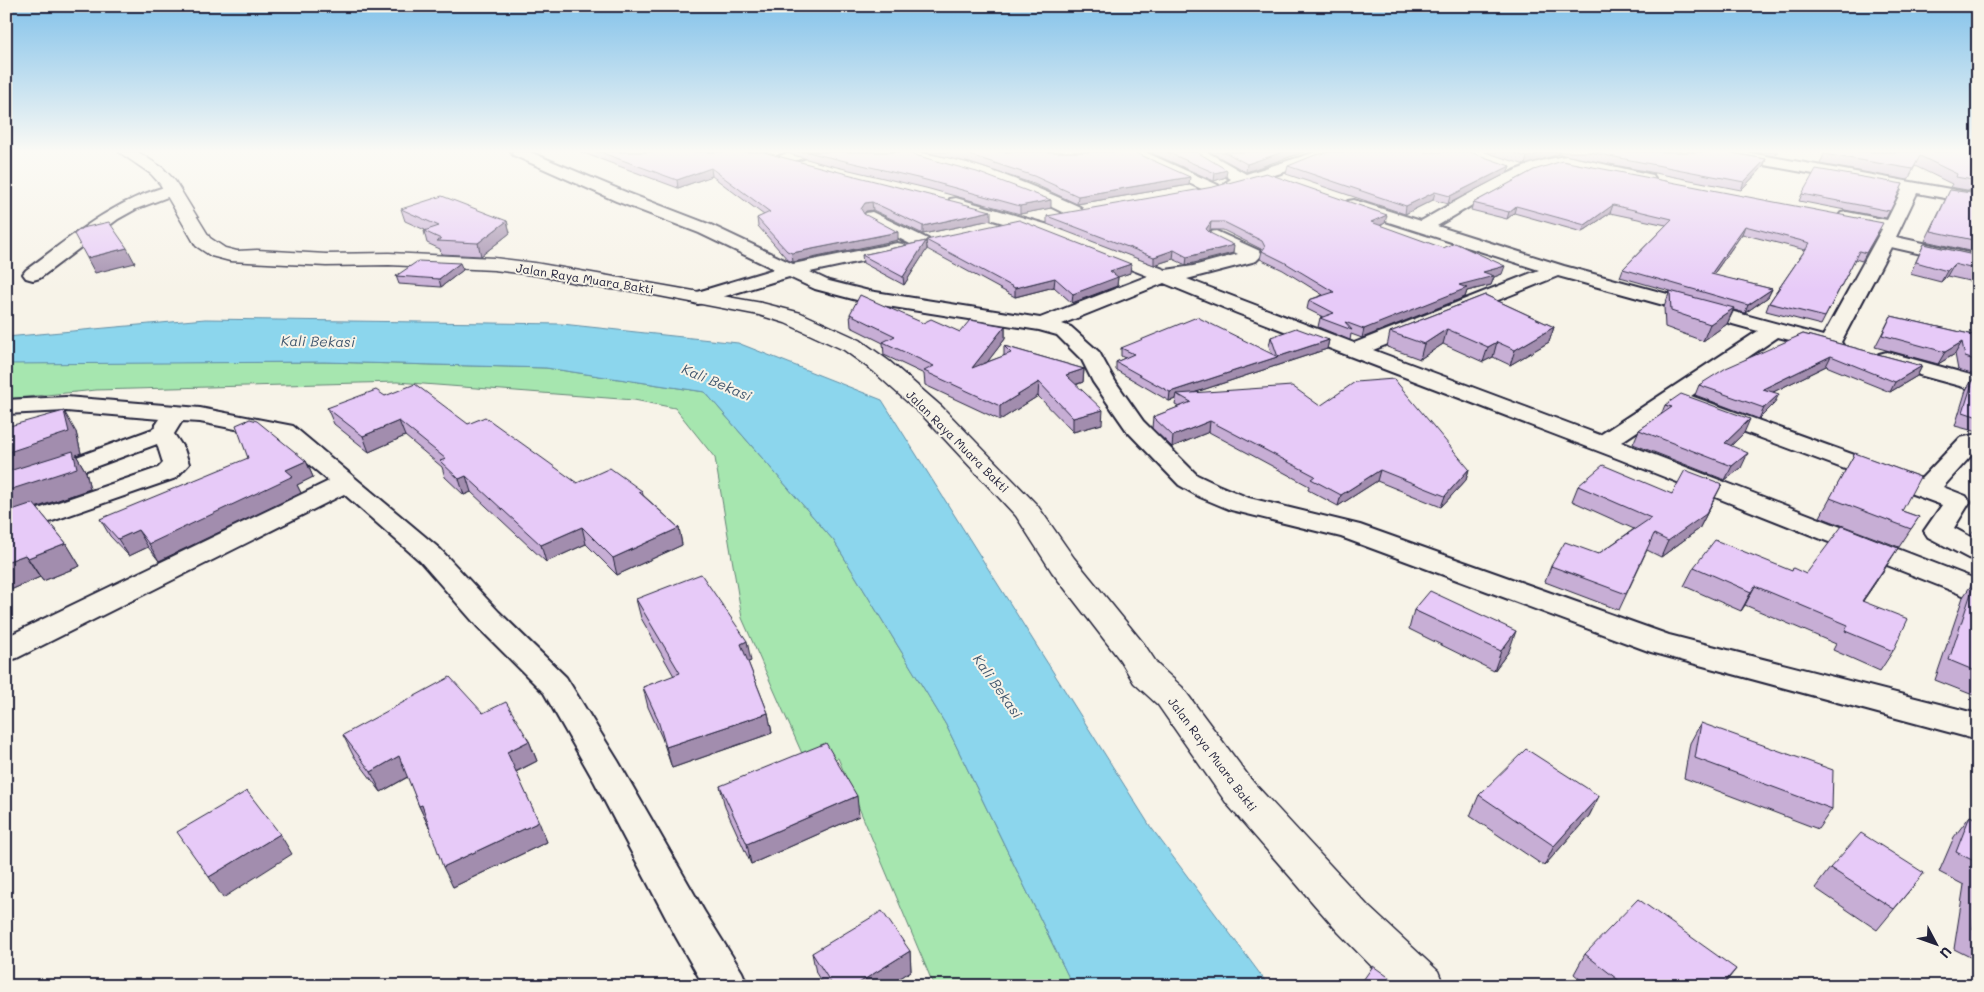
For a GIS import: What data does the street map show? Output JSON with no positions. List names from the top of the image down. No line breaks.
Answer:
{"streets":{"main road":["Jalan Raya Muara Bakti"]},"water":["Kali Bekasi"],"north":"bottom right"}
